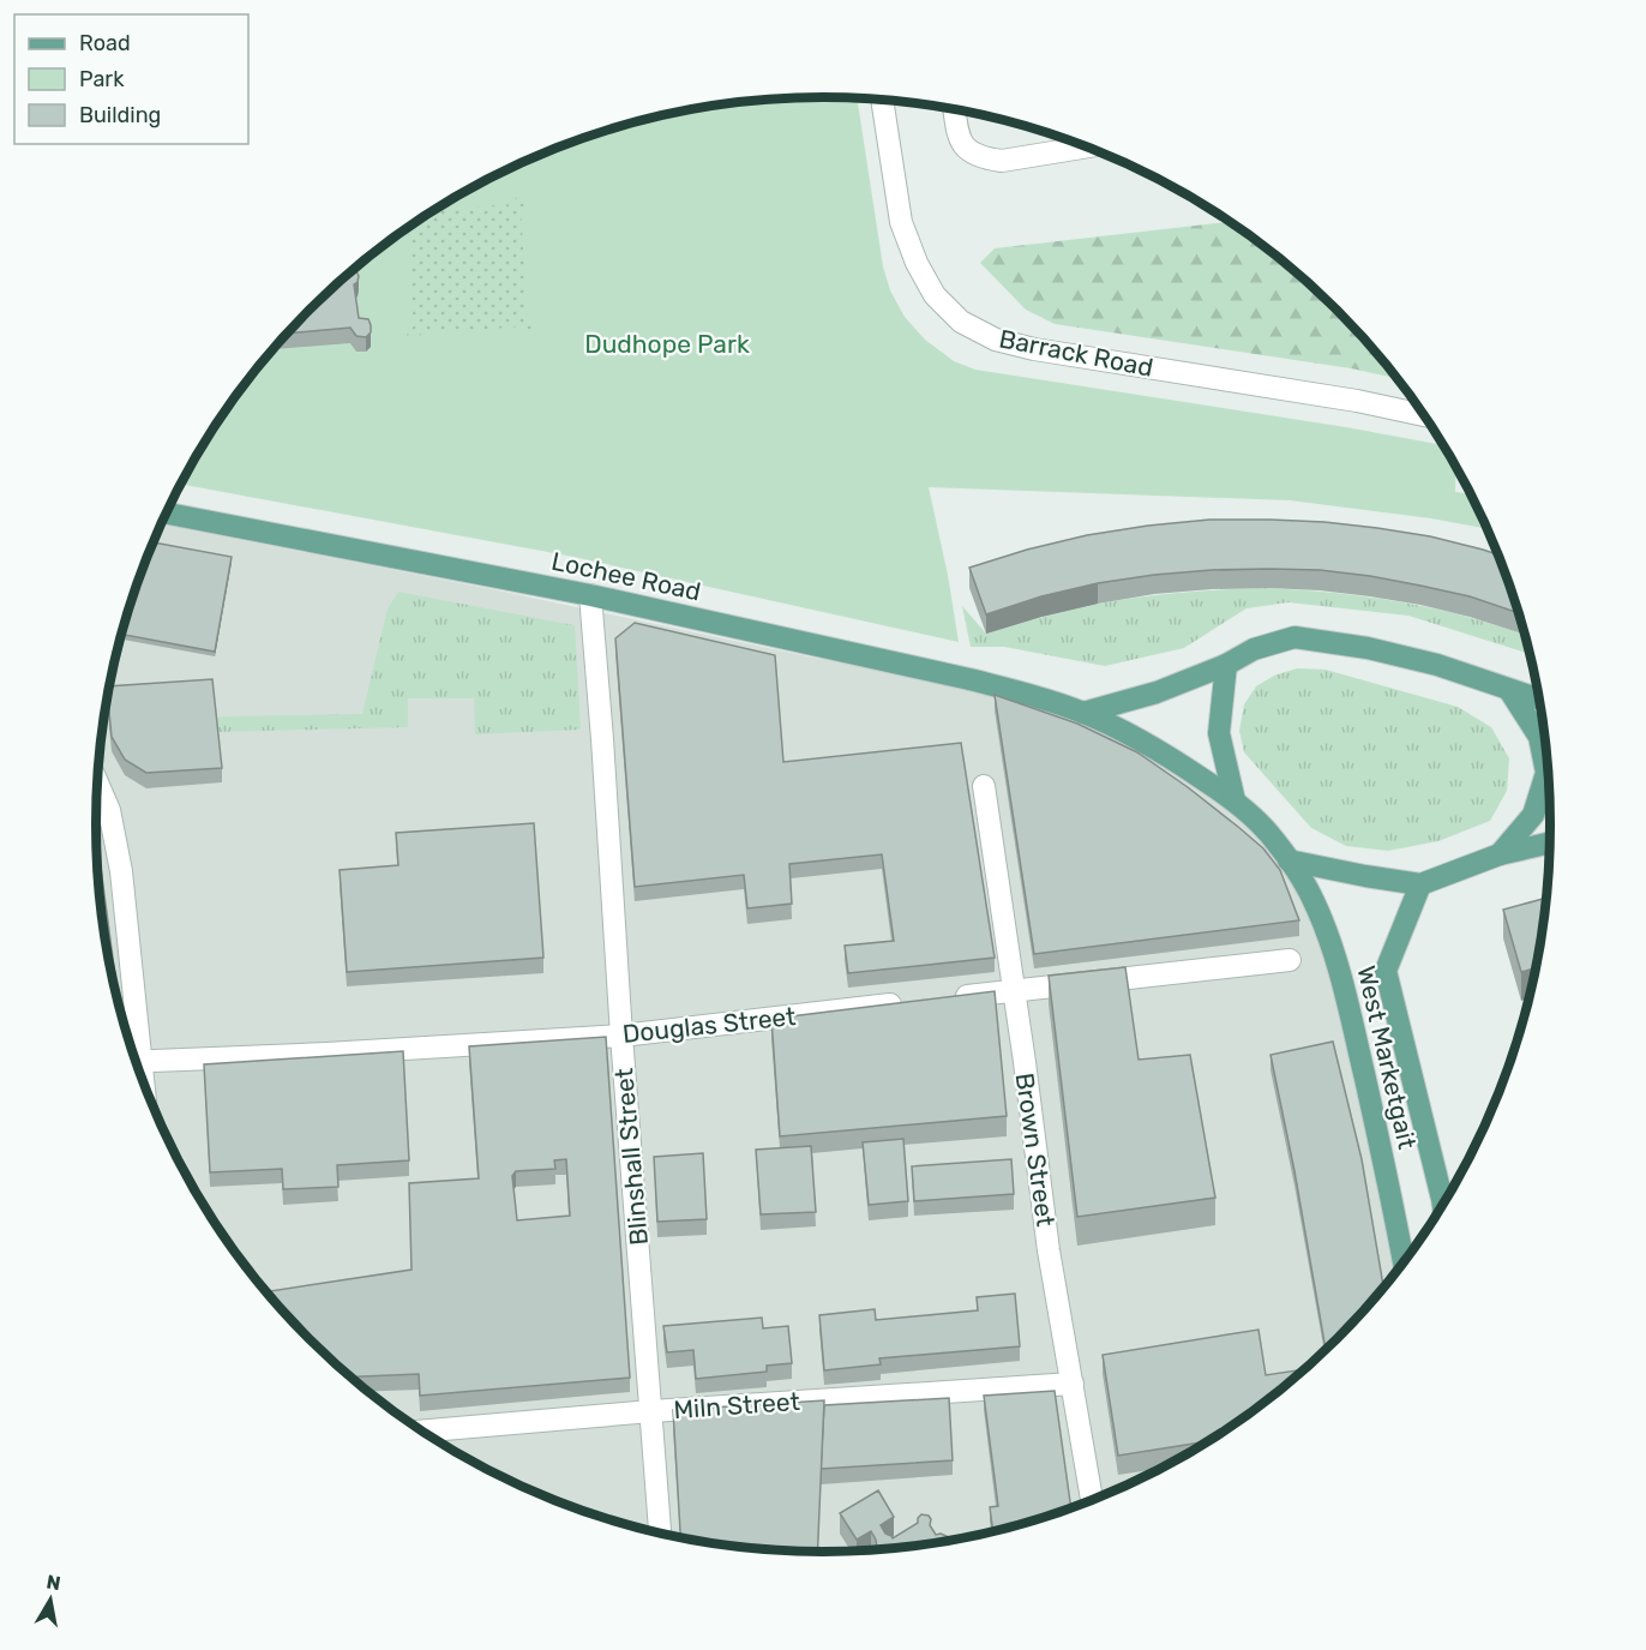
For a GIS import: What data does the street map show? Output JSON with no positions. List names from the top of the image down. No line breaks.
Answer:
{"streets":{"main road":["Lochee Road","West Marketgait"],"street":["Barrack Road","Douglas Street","Brown Street","Blinshall Street","Miln Street"]},"crossings":[["Lochee Road","West Marketgait"],["Lochee Road","Blinshall Street"],["Douglas Street","Blinshall Street"],["Brown Street","Miln Street"],["Blinshall Street","Miln Street"]],"parks":["Dudhope Park"],"legend":["Road","Park","Building"],"north":"top"}
